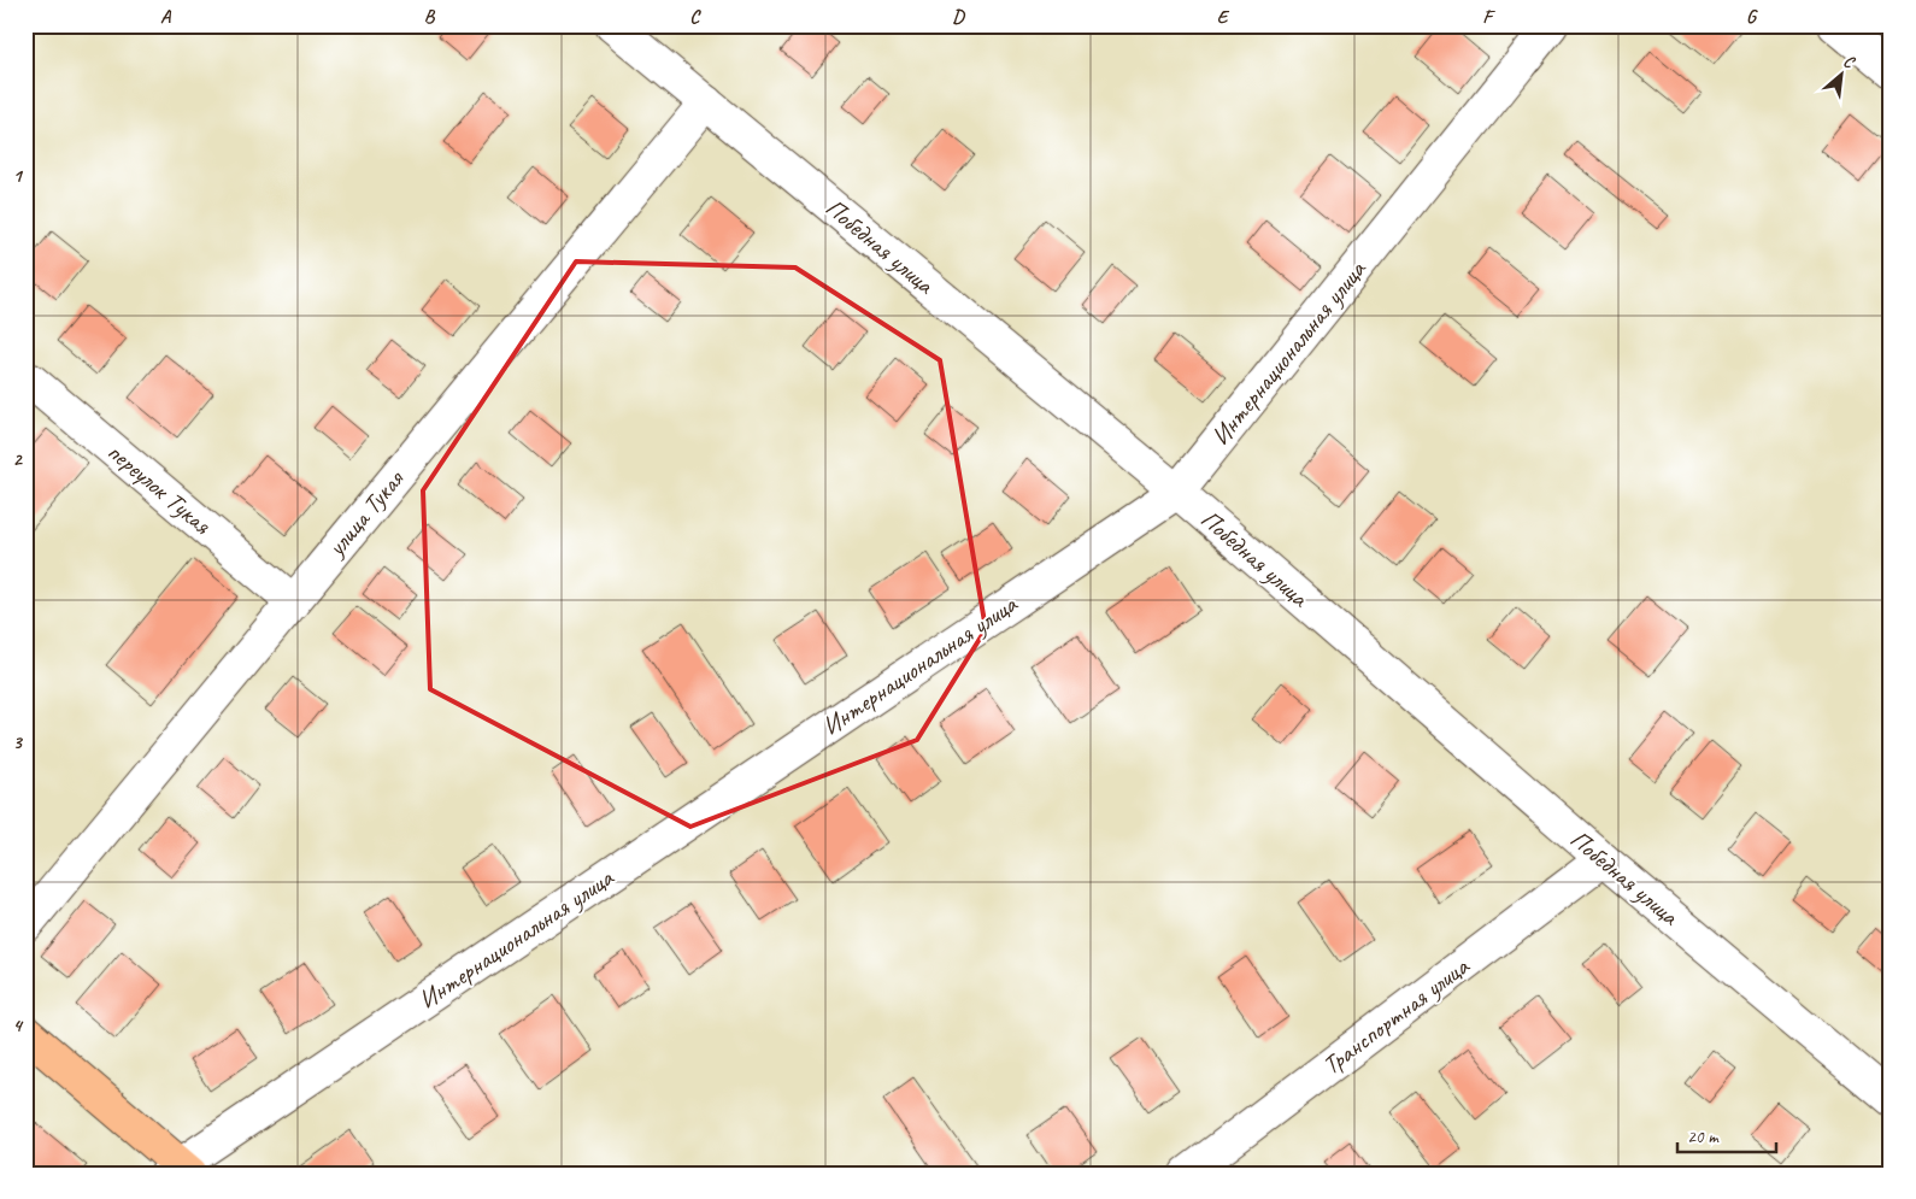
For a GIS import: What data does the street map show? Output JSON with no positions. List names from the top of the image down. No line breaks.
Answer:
{"streets":{"street":["Победная улица","Интернациональная улица","переулок Тукая","улица Тукая","Транспортная улица"]},"crossings":[["Победная улица","Интернациональная улица"],["Победная улица","улица Тукая"],["Победная улица","Транспортная улица"],["переулок Тукая","улица Тукая"]],"scale_bar":"20 m","north":"top right","grid":{"columns":["A","B","C","D","E","F","G"],"rows":["1","2","3","4"]}}
